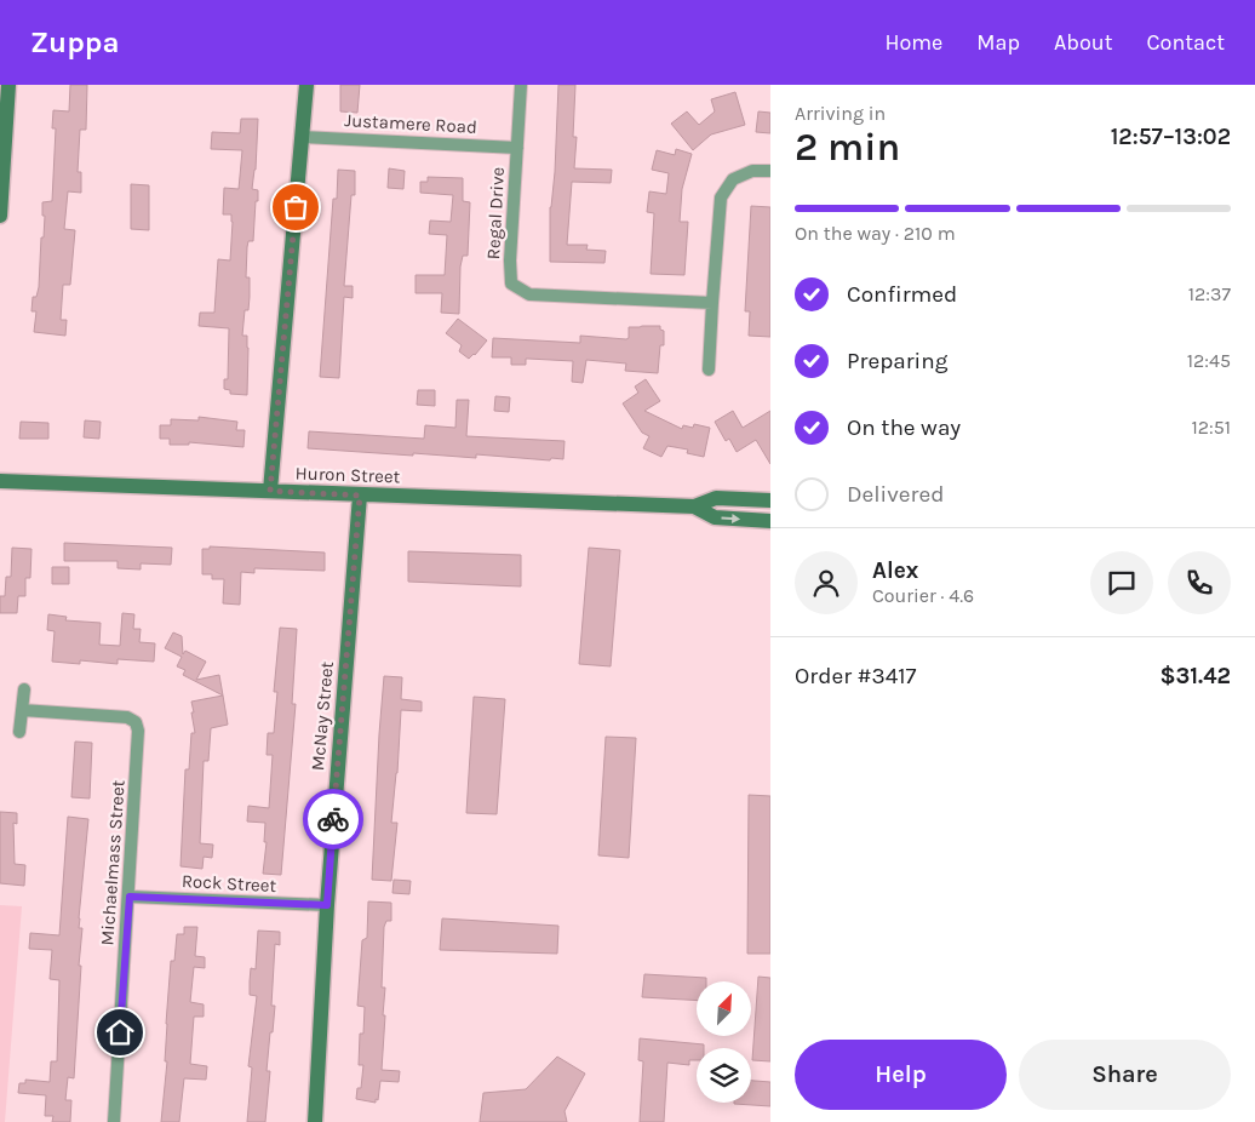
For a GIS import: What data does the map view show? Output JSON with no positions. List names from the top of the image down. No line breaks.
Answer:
{"streets":{"street":["Justamere Road","Regal Drive","Huron Street","McNay Street","Michaelmass Street","Rock Street"]},"crossings":[["Justamere Road","Regal Drive"],["Huron Street","McNay Street"],["McNay Street","Rock Street"],["Michaelmass Street","Rock Street"]],"north":"top right","page":{"header":"Zuppa","nav":["Home","Map","About","Contact"],"heading":["2 min","Arriving in","12:57–13:02"],"panel":["Alex","Courier · 4.6","Order #3417","$31.42"],"bar":"On the way · 210 m","list":[["Confirmed","12:37"],["Preparing","12:45"],["On the way","12:51"],"Delivered"],"buttons":["Help","Share"]}}
